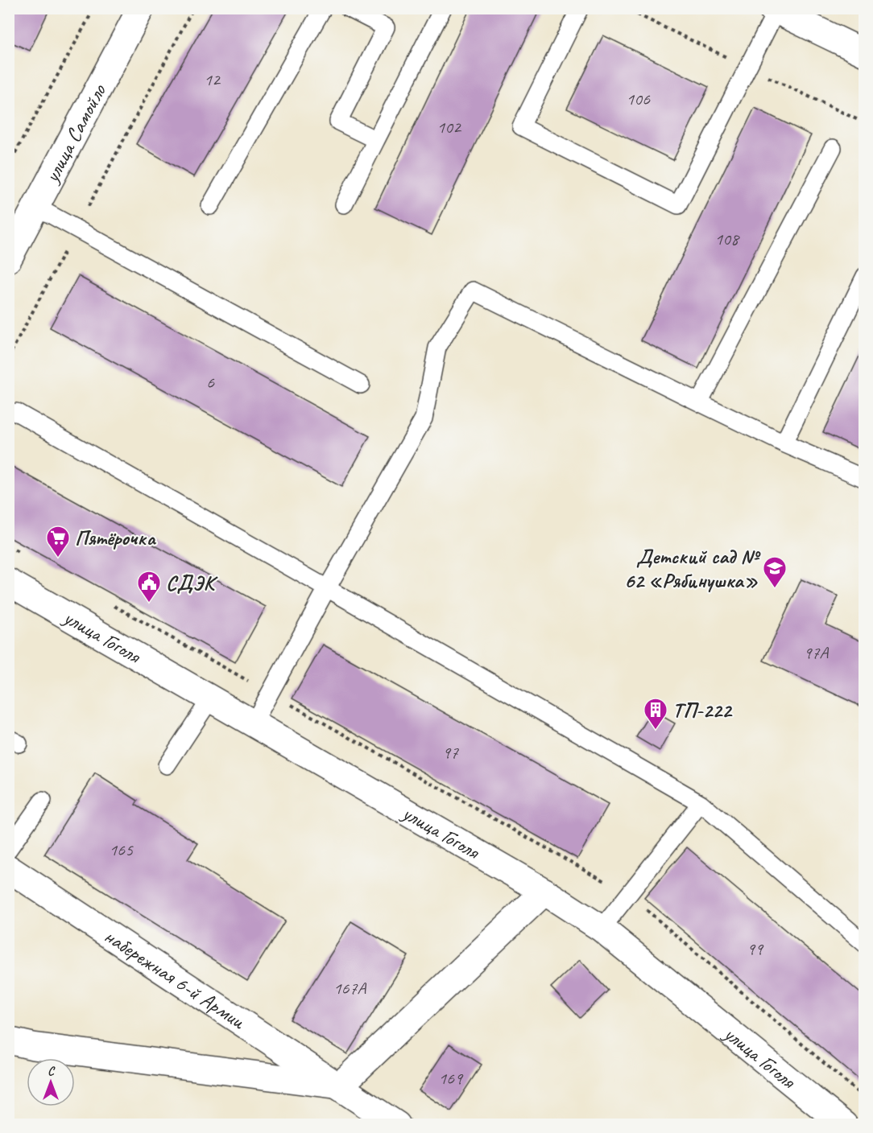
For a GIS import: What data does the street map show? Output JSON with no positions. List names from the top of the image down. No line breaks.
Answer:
{"streets":{"street":["улица Самойло","улица Гоголя","набережная 6-й Армии"]},"places":{"supermarket":["Пятёрочка"],"school or university":["Детский сад № 62 «Рябинушка»"],"public building":["СДЭК"],"building":["ТП-222"]},"house_numbers":["12","106","102","108","6","97А","97","165","99","167А","169"],"north":"top"}
